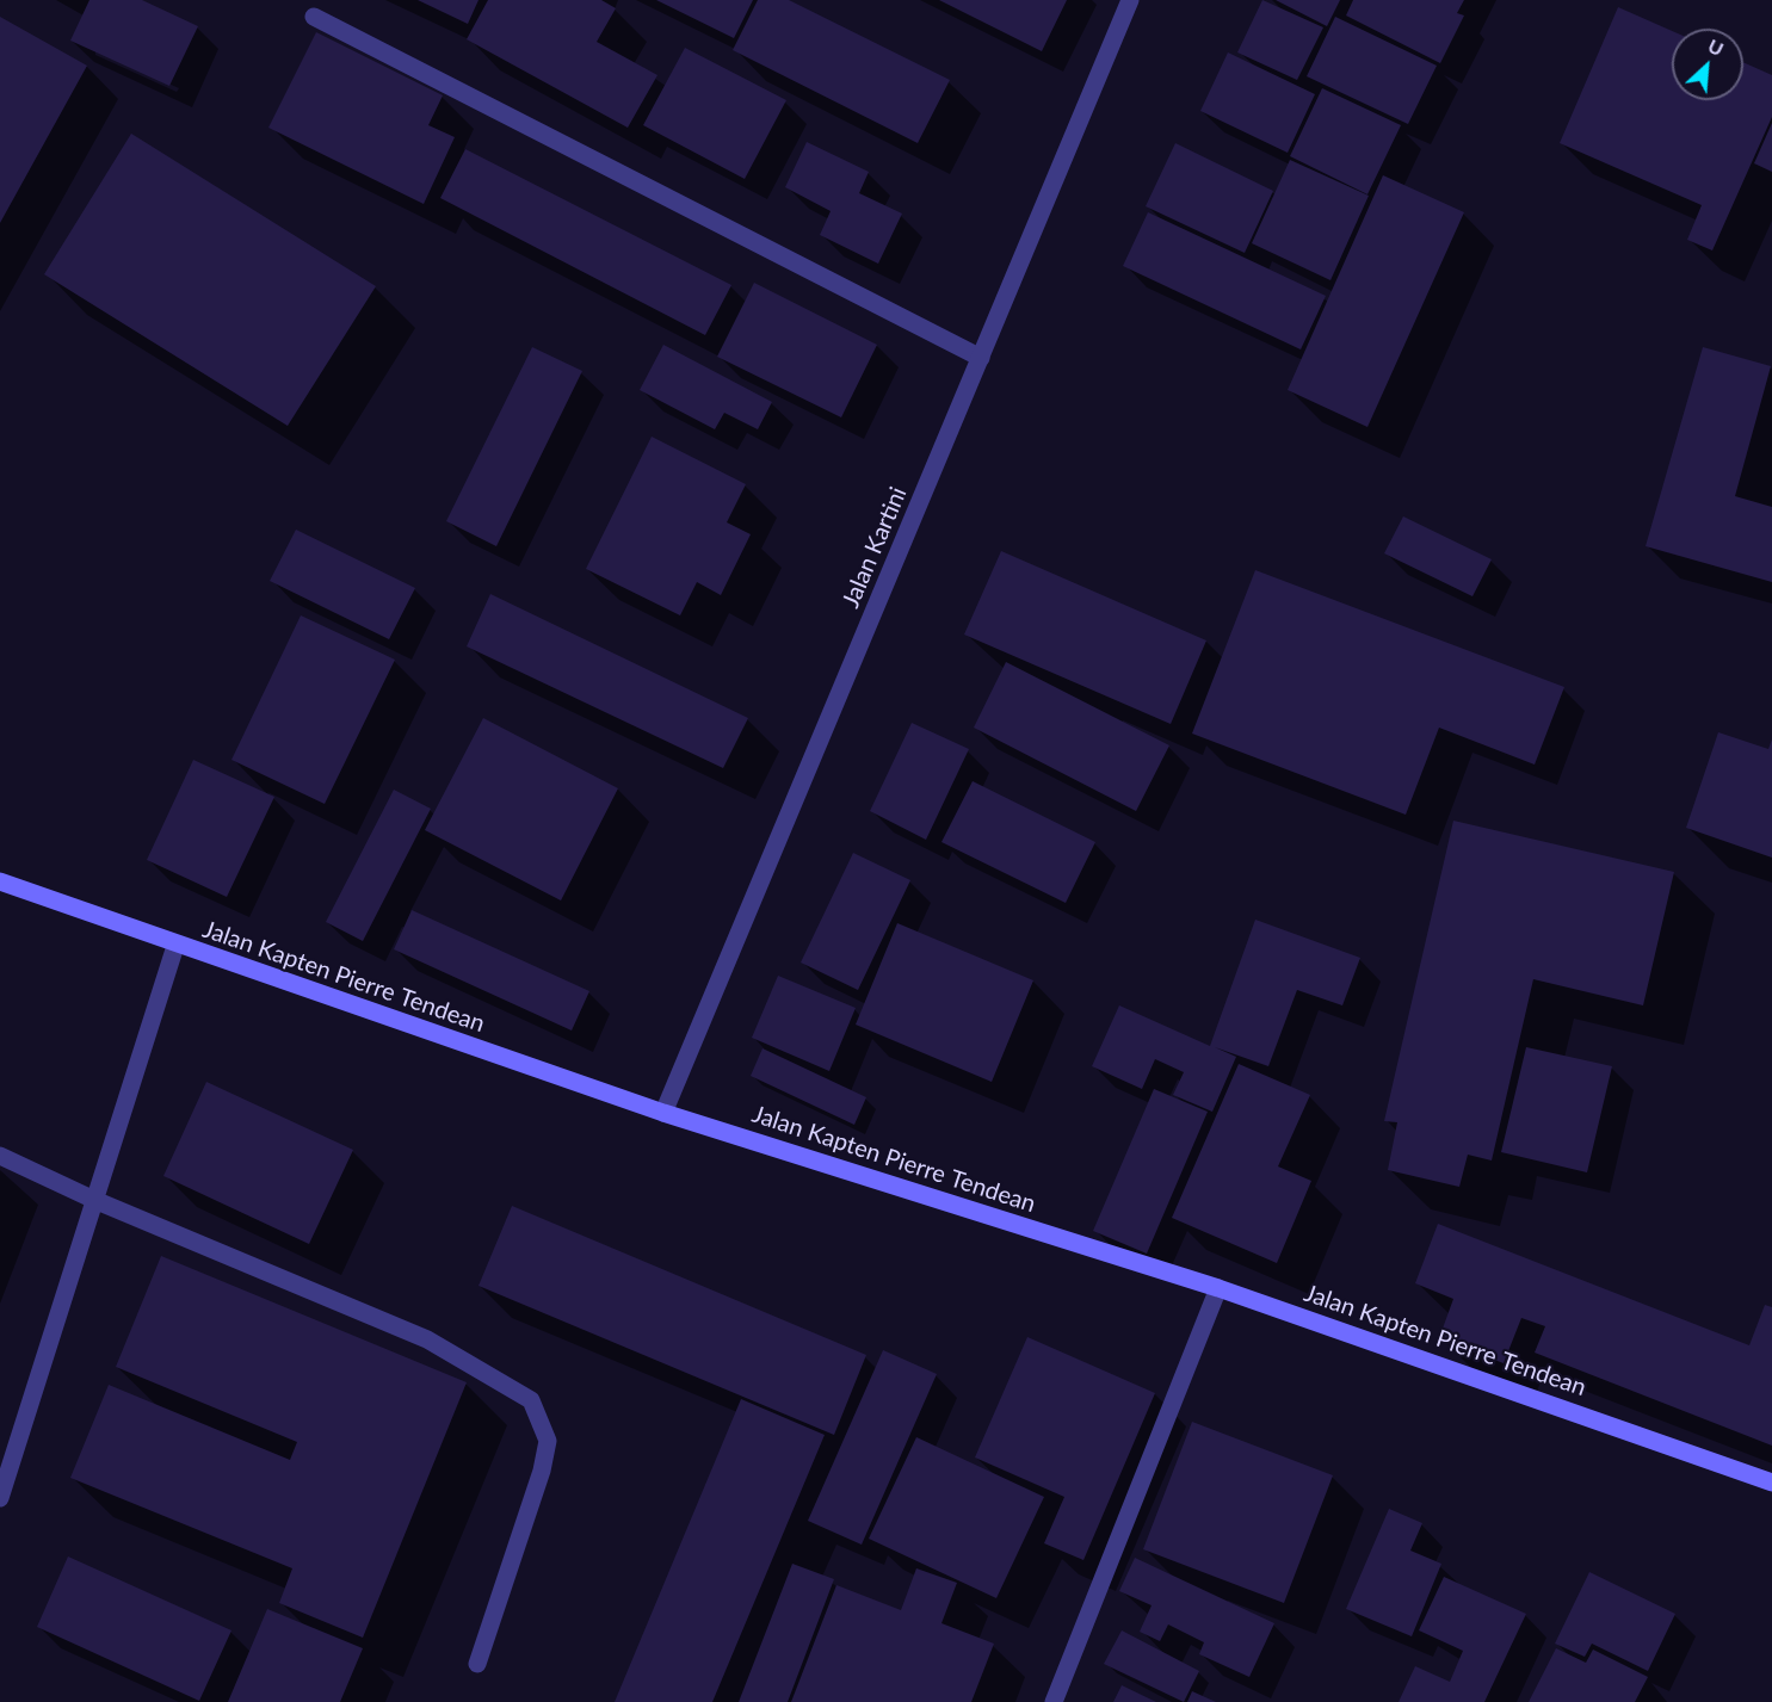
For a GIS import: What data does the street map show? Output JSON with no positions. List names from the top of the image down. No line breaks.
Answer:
{"streets":{"main road":["Jalan Kapten Pierre Tendean"],"street":["Jalan Kartini"]},"crossings":[["Jalan Kartini","Jalan Kapten Pierre Tendean"]],"north":"top right"}
